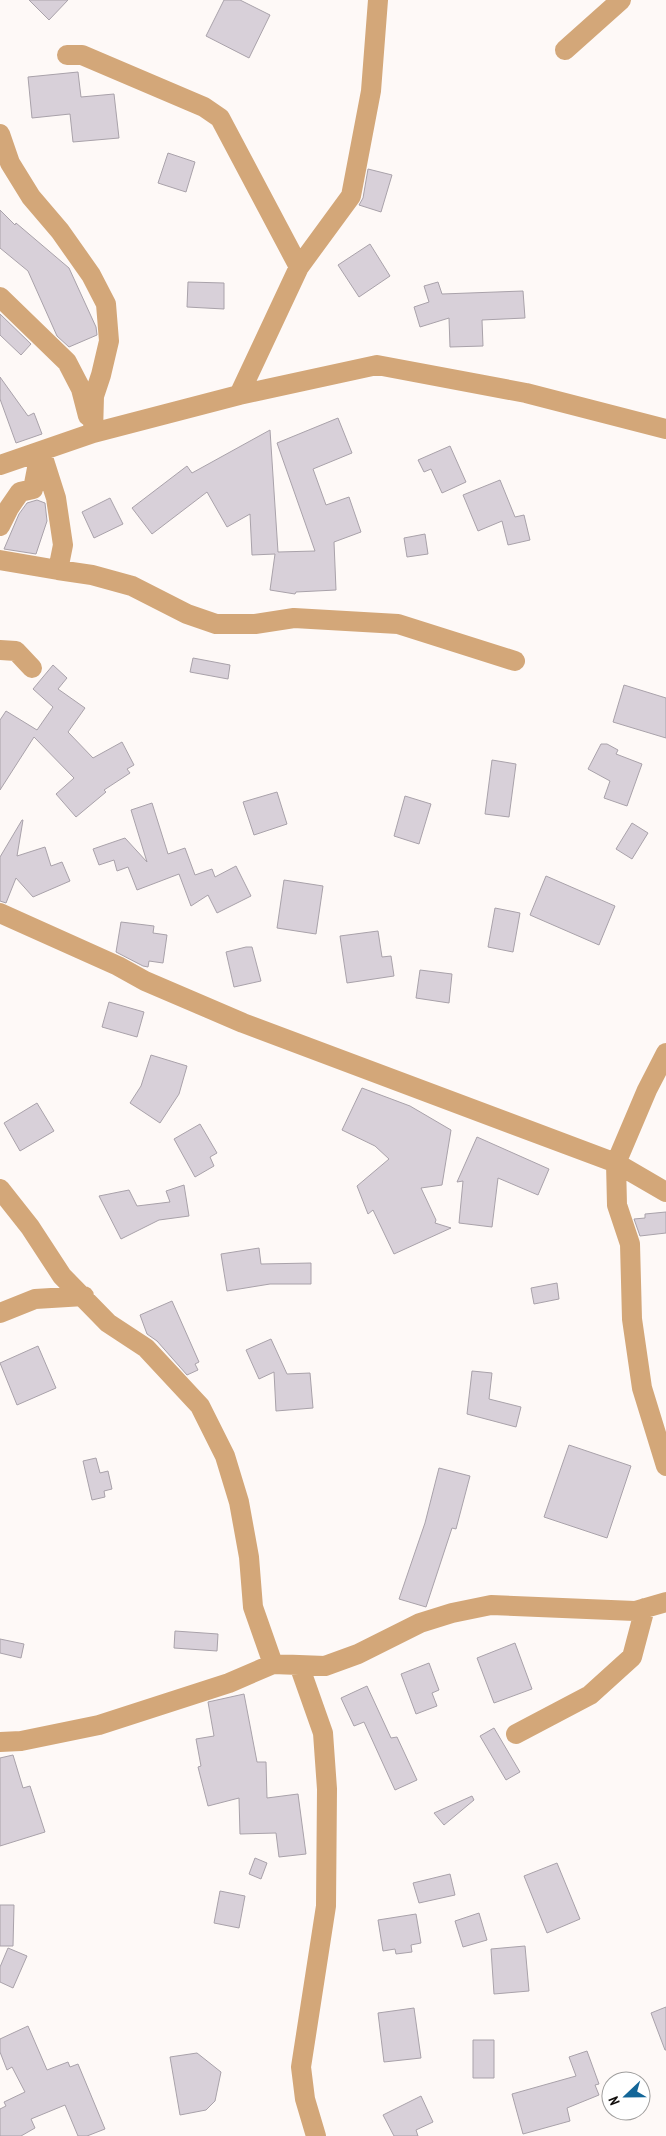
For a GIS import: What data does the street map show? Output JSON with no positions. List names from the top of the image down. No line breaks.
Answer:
{"north":"left"}
